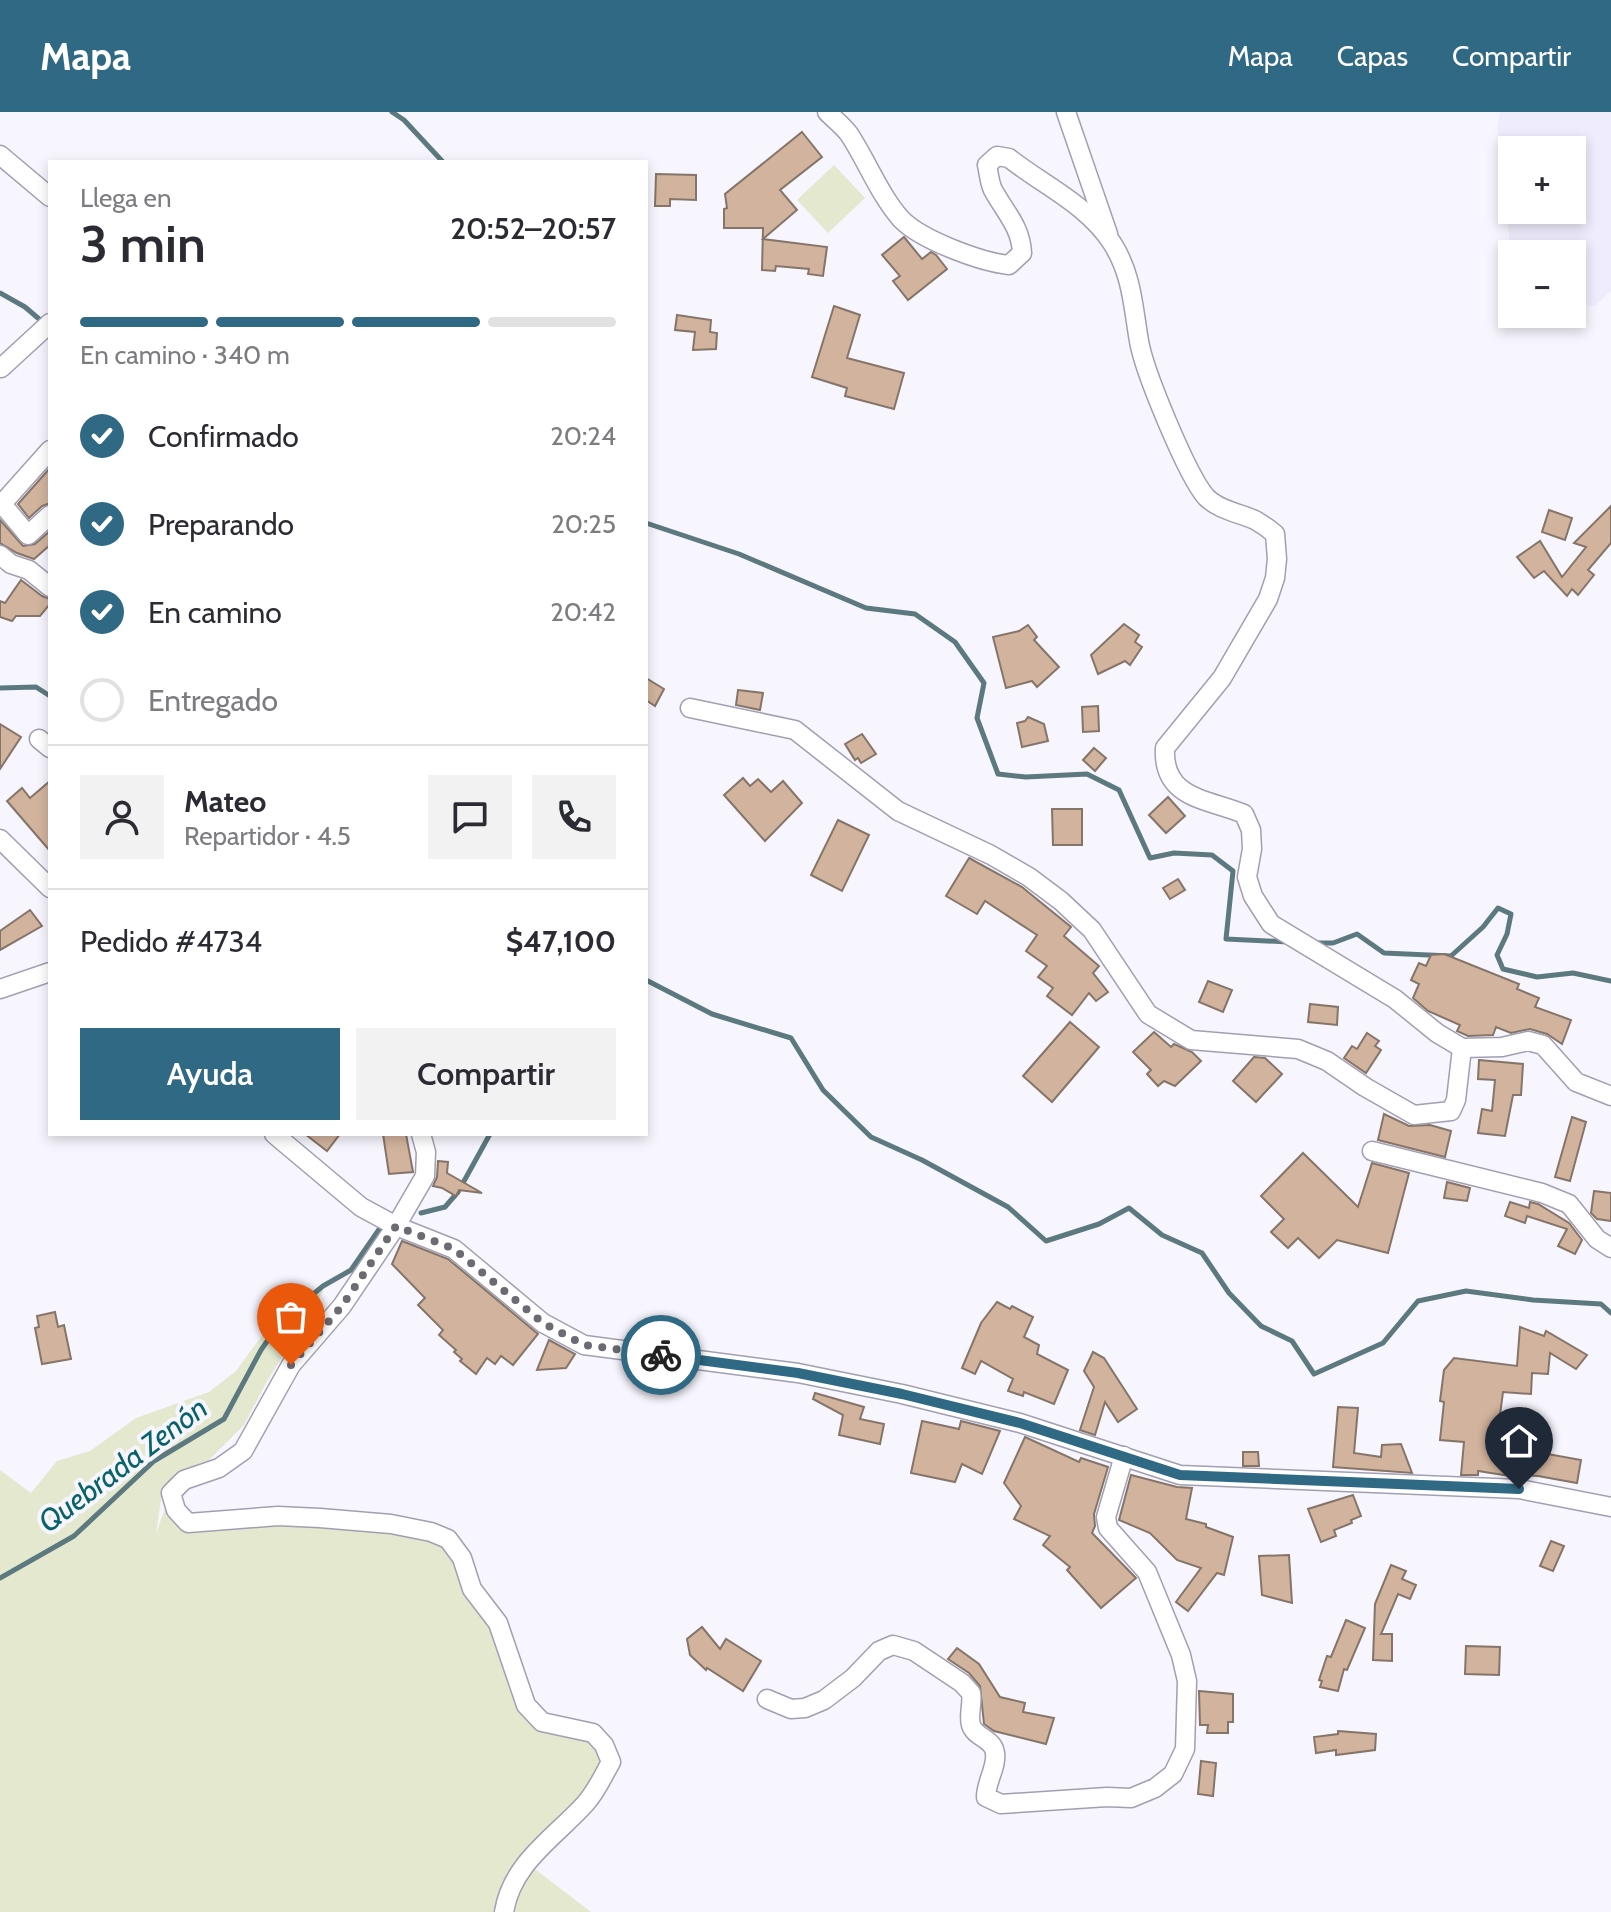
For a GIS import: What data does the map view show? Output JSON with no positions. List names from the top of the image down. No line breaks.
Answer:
{"water":["Quebrada Zenón"],"page":{"header":"Mapa","nav":["Mapa","Capas","Compartir"],"map_buttons":["+","−"],"heading":["3 min","Llega en","20:52–20:57"],"panel":["Mateo","Repartidor · 4.5","Pedido #4734","$47,100"],"bar":"En camino · 340 m","list":[["Confirmado","20:24"],["Preparando","20:25"],["En camino","20:42"],"Entregado"],"buttons":["Ayuda","Compartir"]}}
